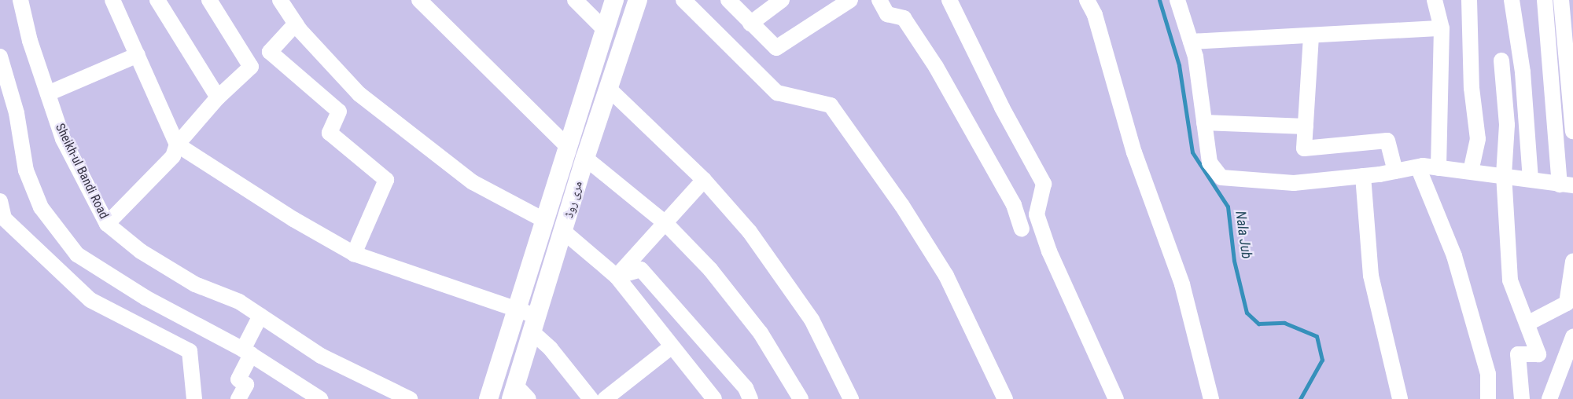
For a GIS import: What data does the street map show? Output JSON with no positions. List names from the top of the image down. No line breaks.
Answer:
{"streets":{"main road":["مری روڈ"],"street":["Sheikh-ul Bandi Road"]},"water":["Nala Jub"]}
